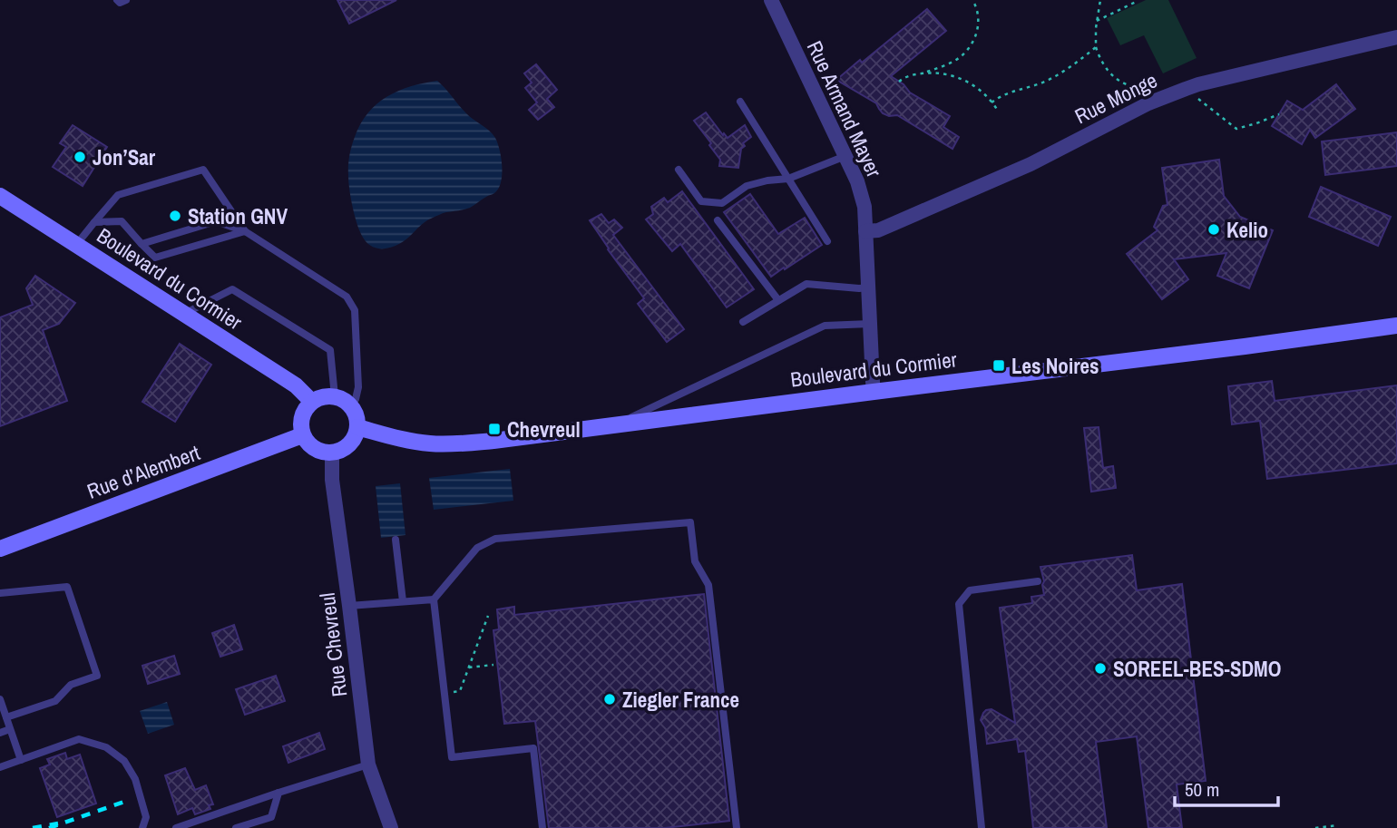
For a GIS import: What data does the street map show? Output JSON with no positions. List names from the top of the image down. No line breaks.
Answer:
{"streets":{"street":["Rue Monge","Rue Armand Mayer","Boulevard du Cormier","Rue d’Alembert","Rue Chevreul"]},"crossings":[["Rue Monge","Rue Armand Mayer"],["Rue Armand Mayer","Boulevard du Cormier"],["Boulevard du Cormier","Rue d’Alembert"],["Boulevard du Cormier","Rue Chevreul"],["Rue d’Alembert","Rue Chevreul"]],"places":{"other":["Jon’Sar","Station GNV","Kelio","SOREEL-BES-SDMO","Ziegler France"],"transit":["Les Noires","Chevreul"]},"scale_bar":"50 m"}
